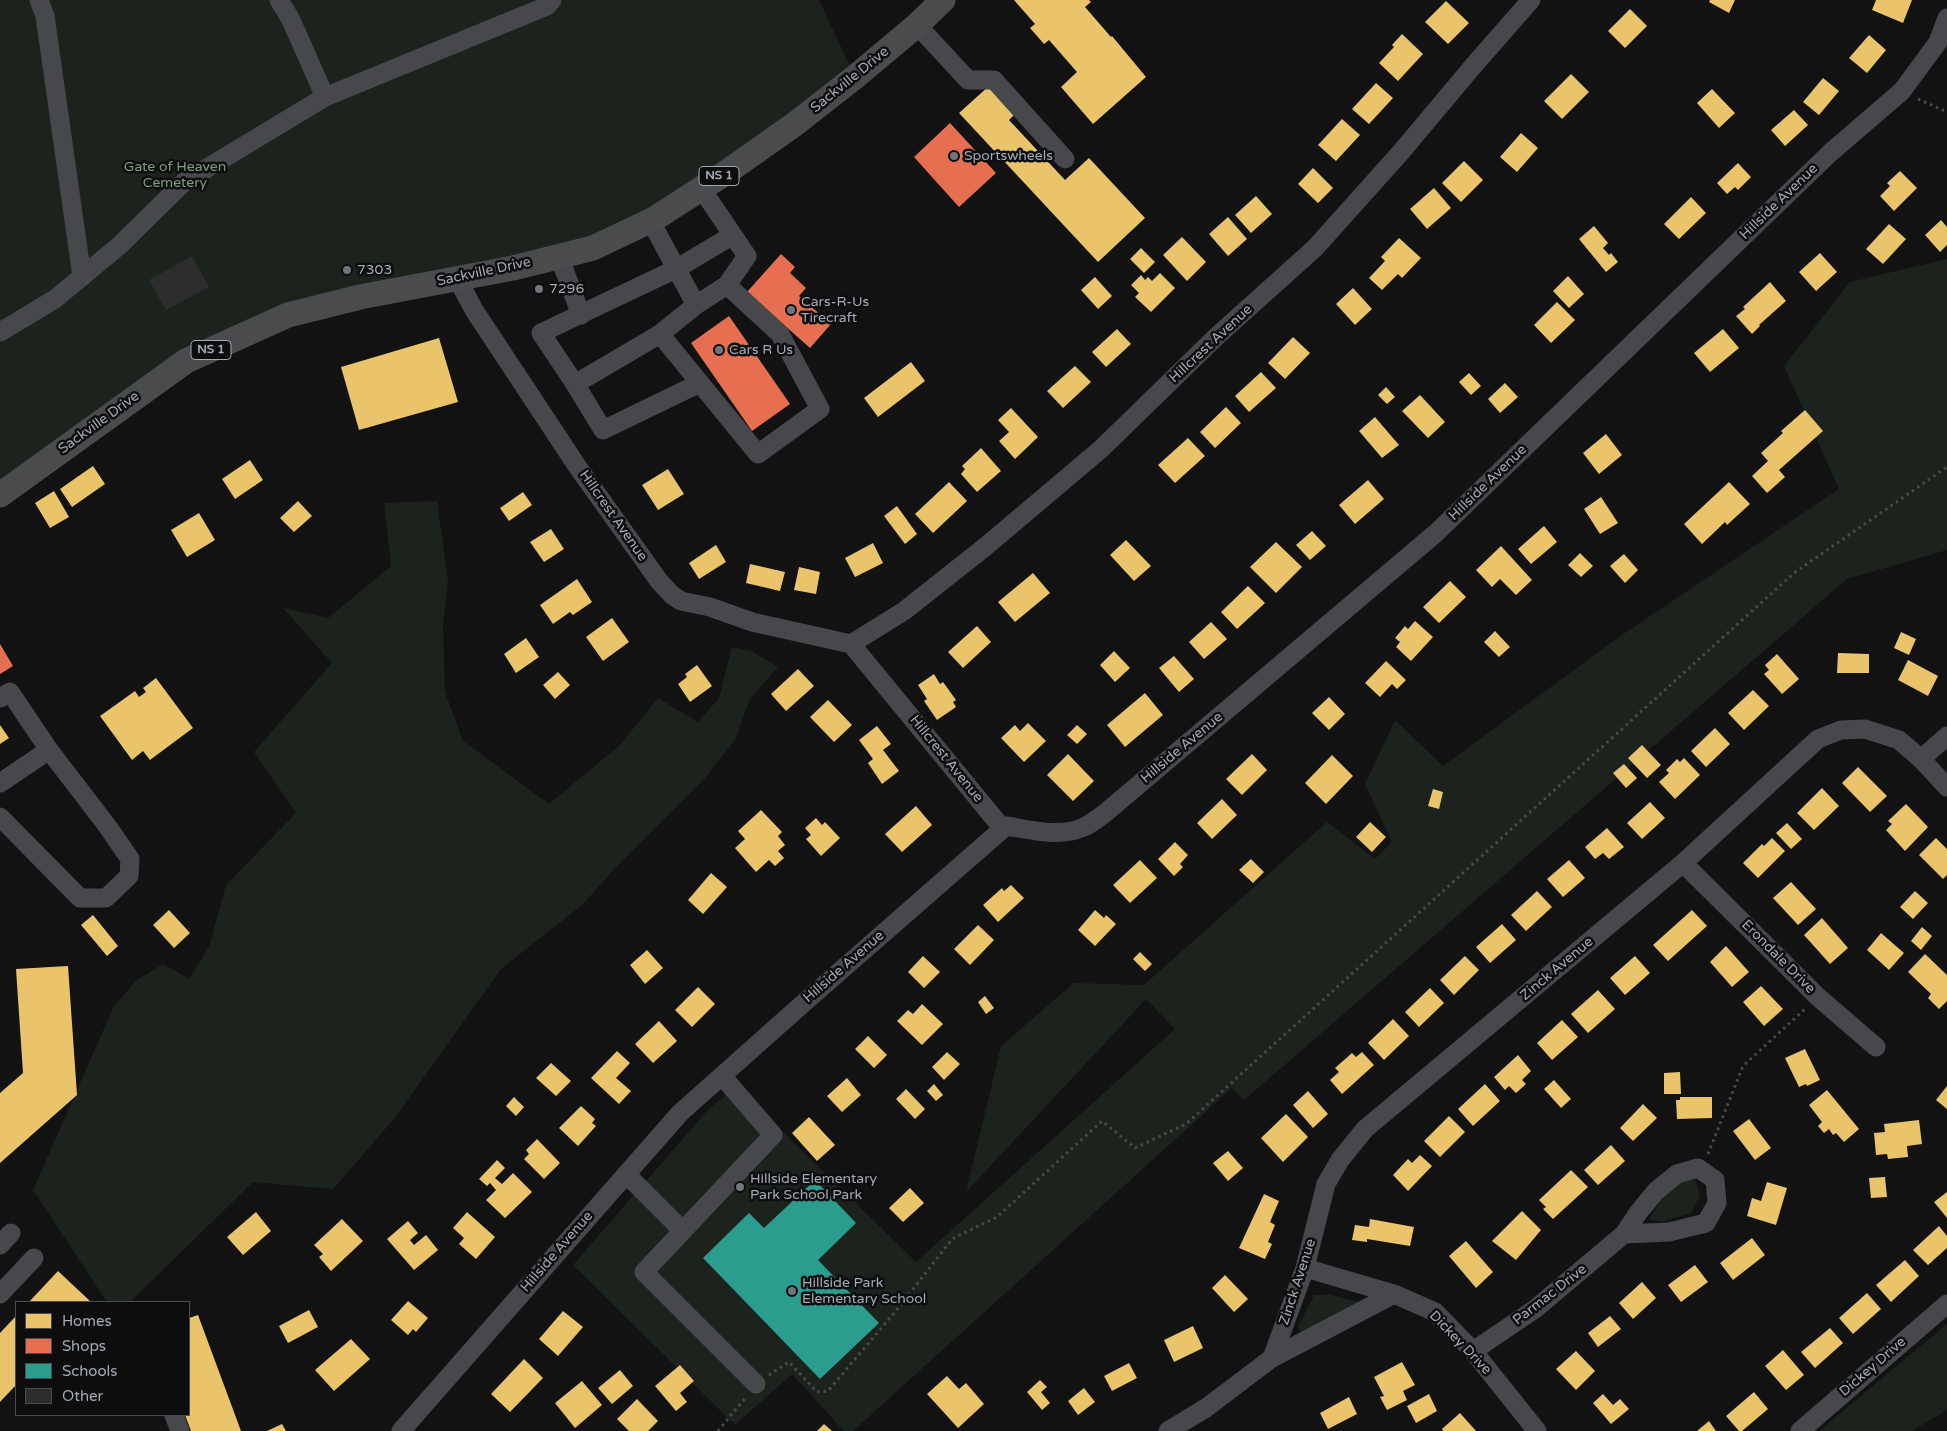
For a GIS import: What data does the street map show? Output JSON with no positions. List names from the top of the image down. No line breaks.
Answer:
{"streets":{"main road":["Sackville Drive","NS 1"],"street":["Hillside Avenue","Hillcrest Avenue","Erondale Drive","Zinck Avenue","Parmac Drive","Dickey Drive"]},"crossings":[["Sackville Drive","Hillcrest Avenue"],["Hillside Avenue","Hillcrest Avenue"],["Erondale Drive","Zinck Avenue"],["Zinck Avenue","Dickey Drive"],["Parmac Drive","Dickey Drive"]],"parks":["Gate of Heaven Cemetery"],"places":["Sportswheels","7303","7296","Cars-R-Us Tirecraft","Cars R Us","Hillside Elementary Park School Park","Hillside Park Elementary School"],"legend":["Homes","Shops","Schools","Other"]}
